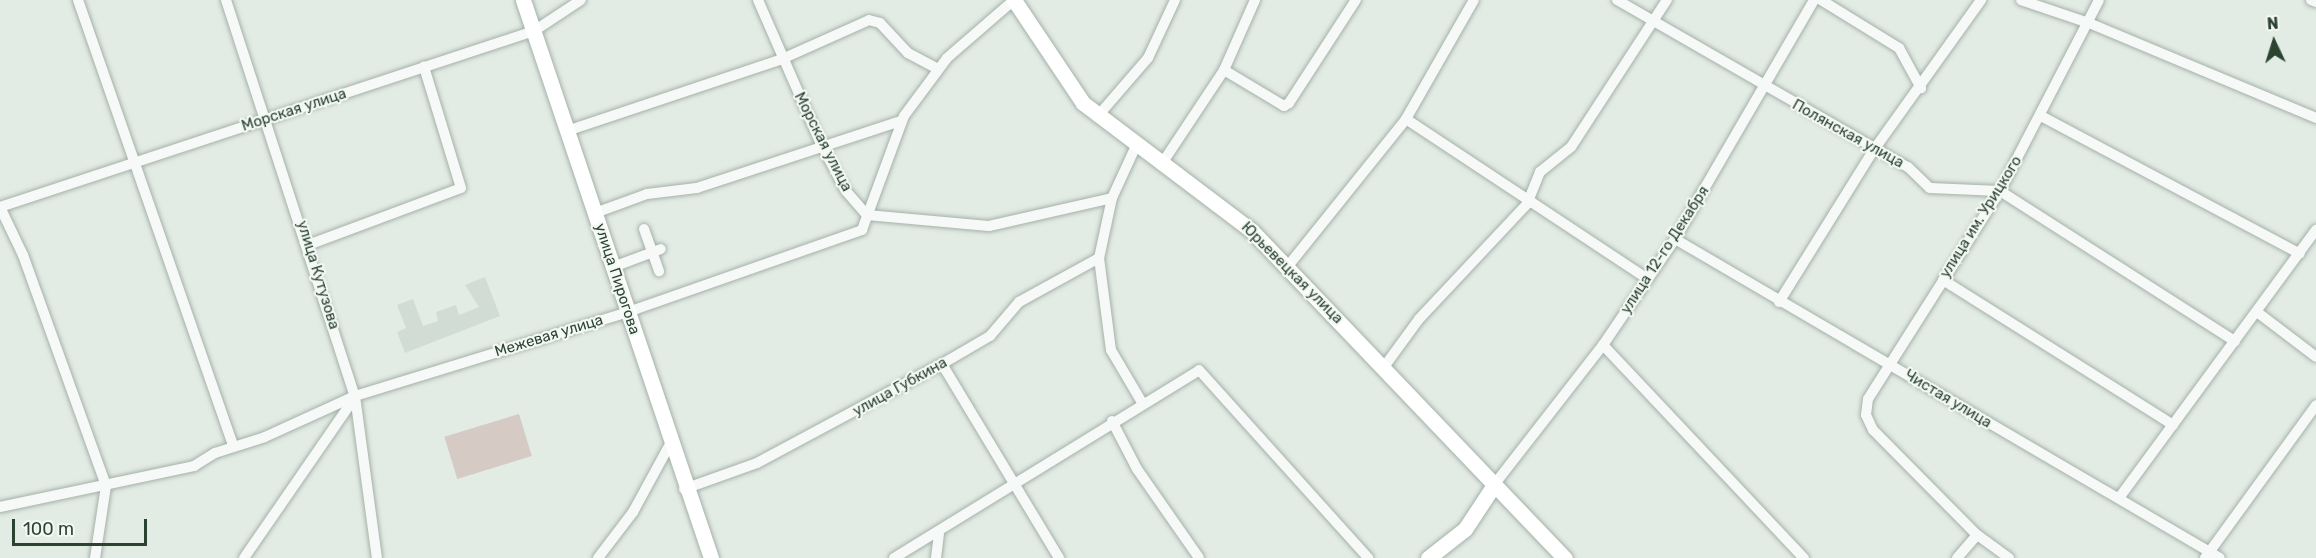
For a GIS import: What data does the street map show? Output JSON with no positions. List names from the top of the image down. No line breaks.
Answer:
{"streets":{"main road":["Юрьевецкая улица","улица Пирогова"],"street":["Морская улица","Полянская улица","улица им. Урицкого","улица 12-го Декабря","улица Кутузова","Межевая улица","улица Губкина","Чистая улица"]},"crossings":[["Морская улица","улица Кутузова"],["Морская улица","улица Пирогова"],["Морская улица","Межевая улица"],["Полянская улица","улица им. Урицкого"],["Полянская улица","улица 12-го Декабря"],["улица им. Урицкого","Чистая улица"],["улица 12-го Декабря","Юрьевецкая улица"],["улица 12-го Декабря","Чистая улица"],["Юрьевецкая улица","Межевая улица"],["улица Кутузова","Межевая улица"],["улица Пирогова","Межевая улица"],["улица Пирогова","улица Губкина"]],"scale_bar":"100 m","north":"top"}
